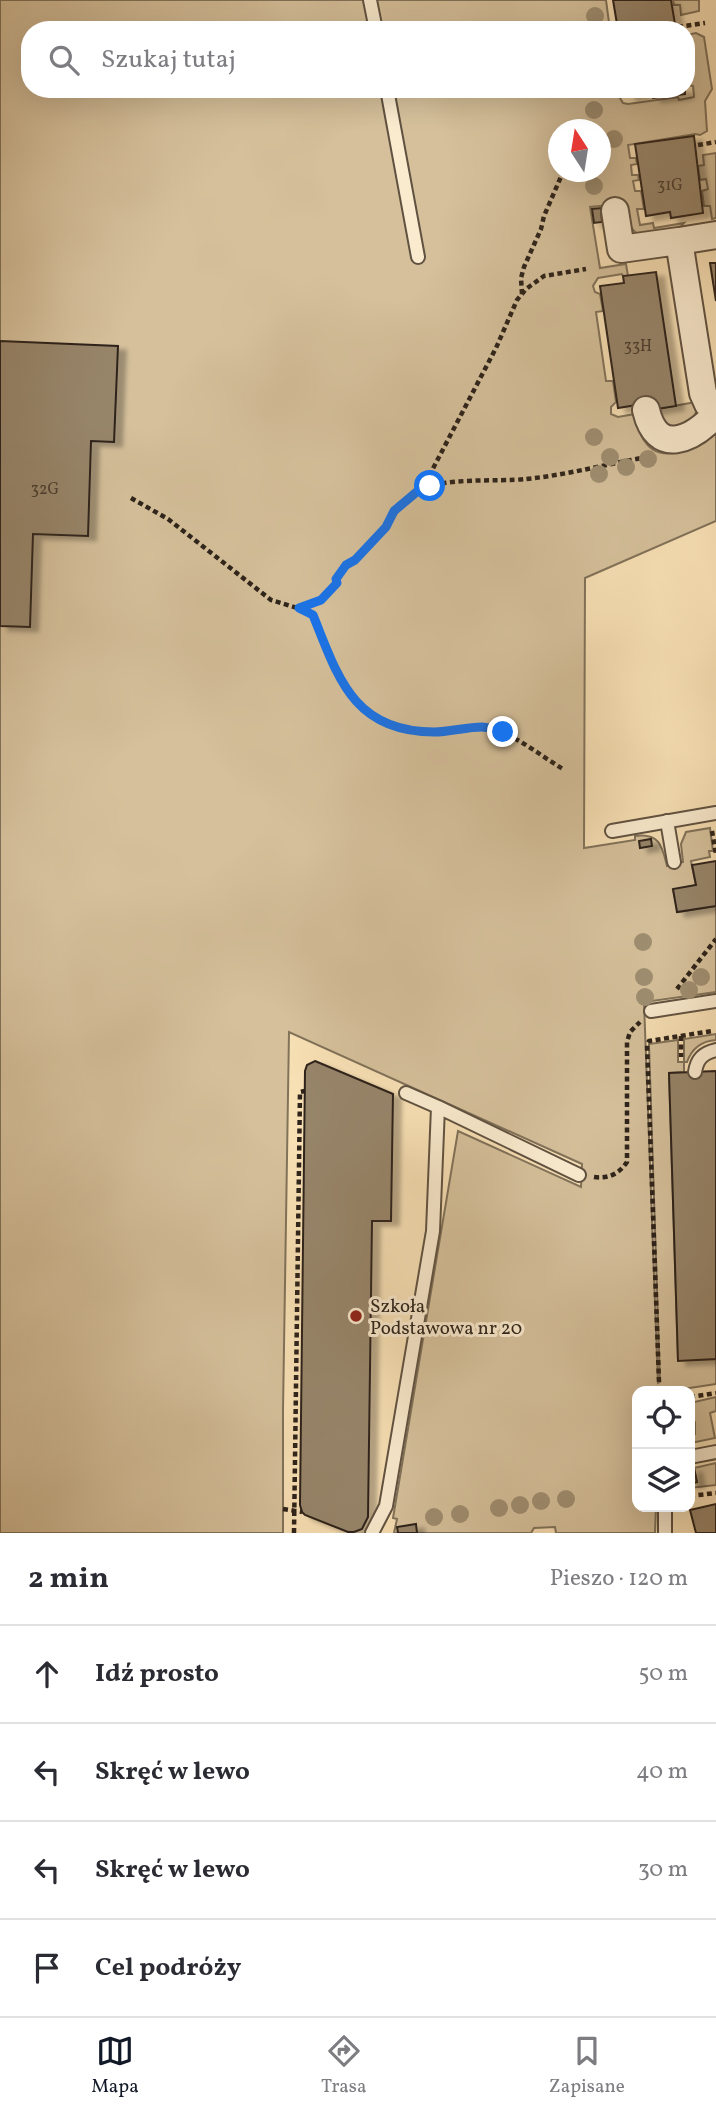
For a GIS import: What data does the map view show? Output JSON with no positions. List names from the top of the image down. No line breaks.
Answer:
{"places":["Szkoła Podstawowa nr 20"],"house_numbers":["31G","33H","32G"],"north":"top","page":{"search":"Szukaj tutaj","heading":["2 min","Pieszo · 120 m"],"list":[["Idź prosto","50 m"],["Skręć w lewo","40 m"],["Skręć w lewo","30 m"],"Cel podróży"],"nav":["Mapa","Trasa","Zapisane"]}}
